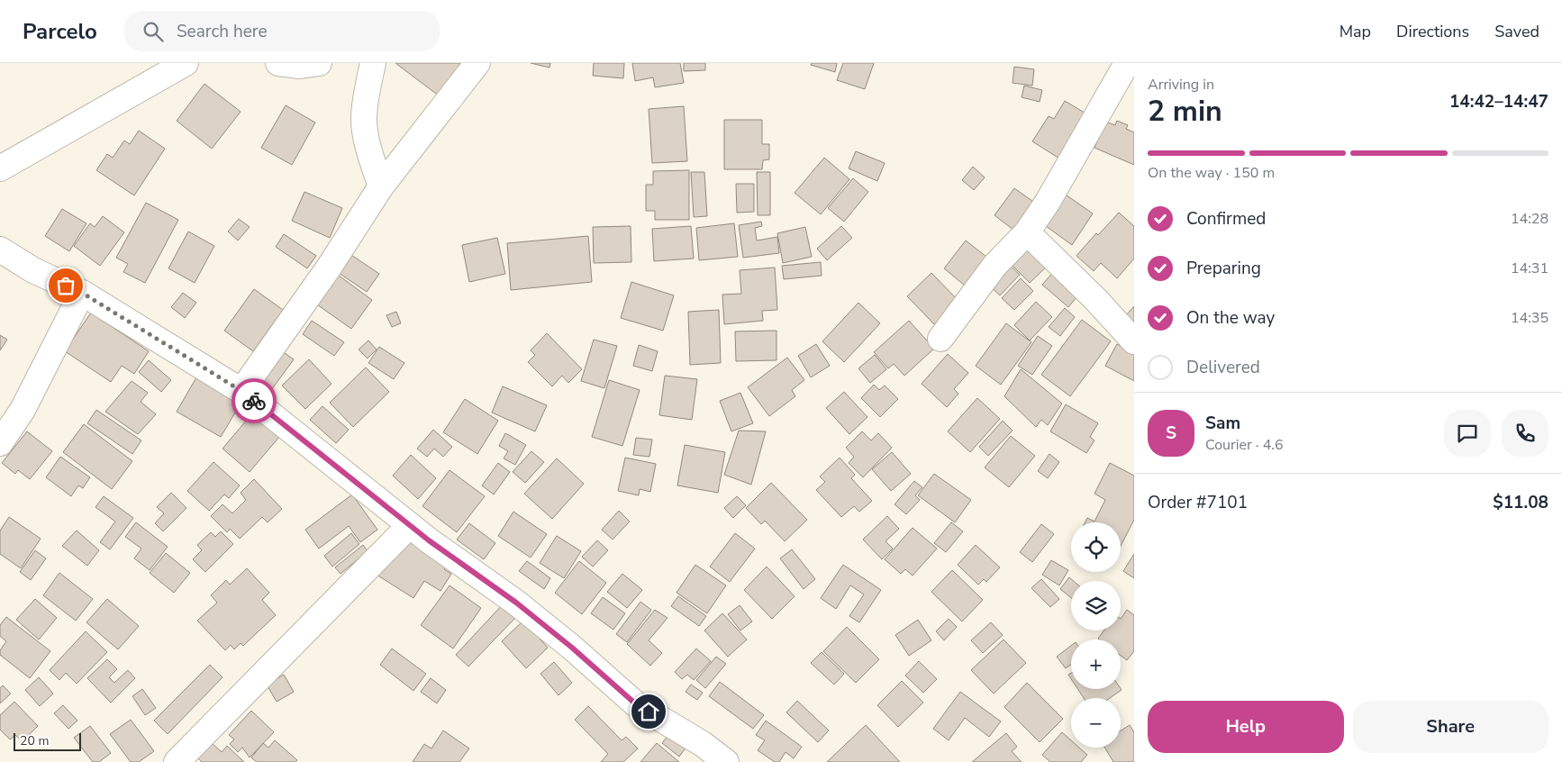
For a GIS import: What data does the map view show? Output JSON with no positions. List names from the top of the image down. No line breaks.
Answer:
{"scale_bar":"20 m","page":{"header":"Parcelo","search":"Search here","nav":["Map","Directions","Saved"],"heading":["2 min","Arriving in","14:42–14:47"],"panel":["Sam","Courier · 4.6","Order #7101","$11.08"],"bar":"On the way · 150 m","list":[["Confirmed","14:28"],["Preparing","14:31"],["On the way","14:35"],"Delivered"],"round":"S","map_buttons":["+","−"],"buttons":["Help","Share"],"scale":"20 m"}}
